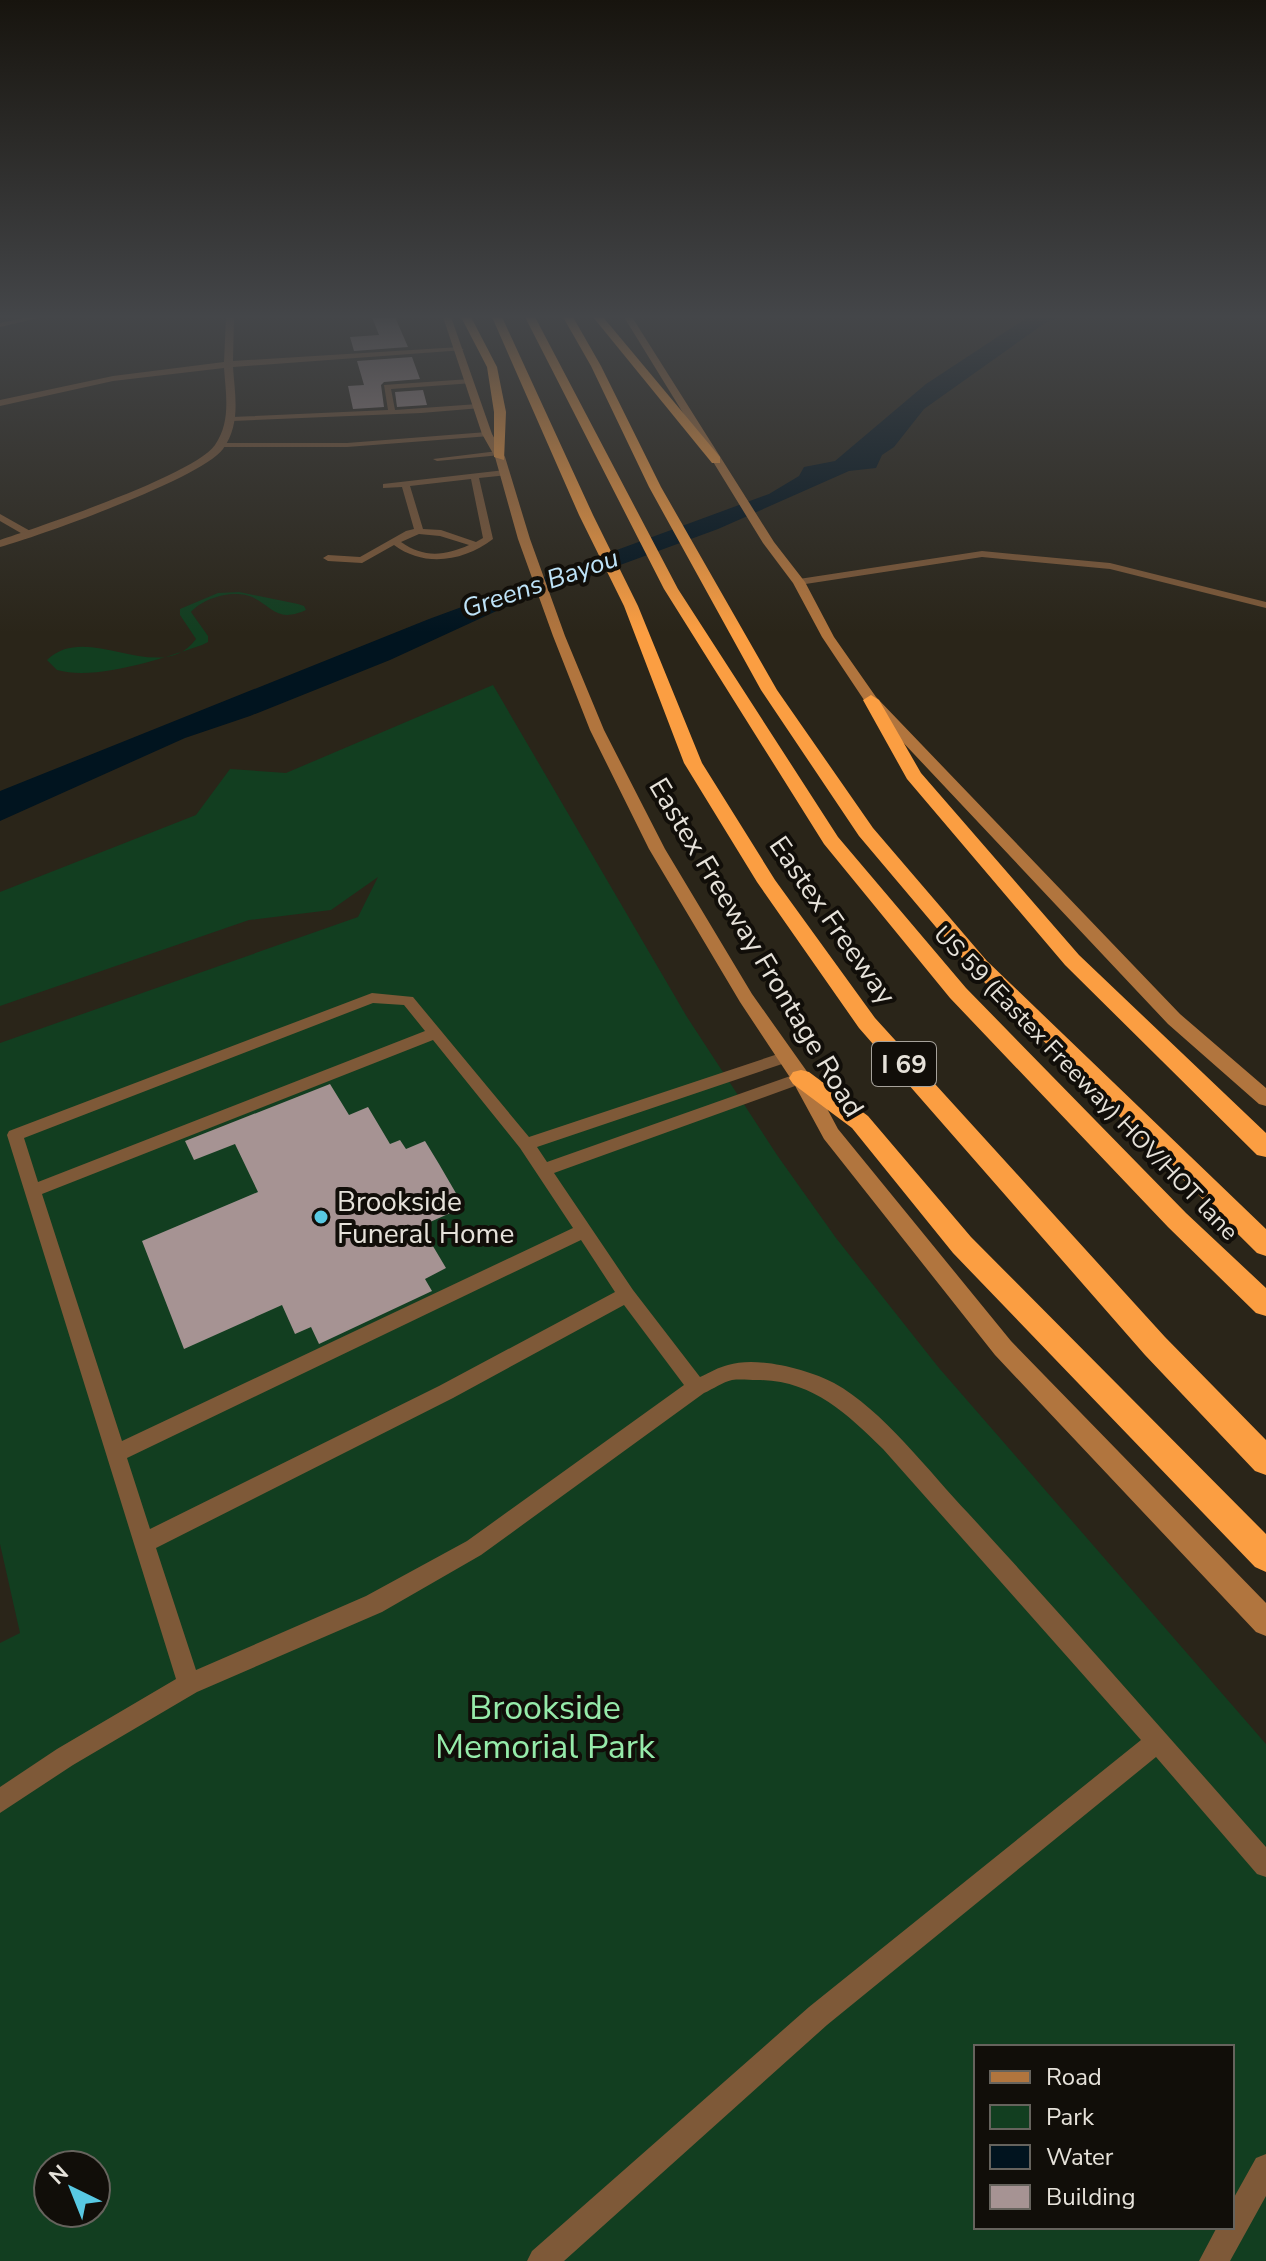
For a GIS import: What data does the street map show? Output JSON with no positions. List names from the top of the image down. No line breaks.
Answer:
{"streets":{"highway":["Eastex Freeway","I 69","US 59 (Eastex Freeway) HOV/HOT lane"],"main road":["Eastex Freeway Frontage Road"]},"water":["Greens Bayou"],"parks":["Brookside Memorial Park"],"places":["Brookside Funeral Home"],"legend":["Road","Park","Water","Building"],"north":"top left"}
